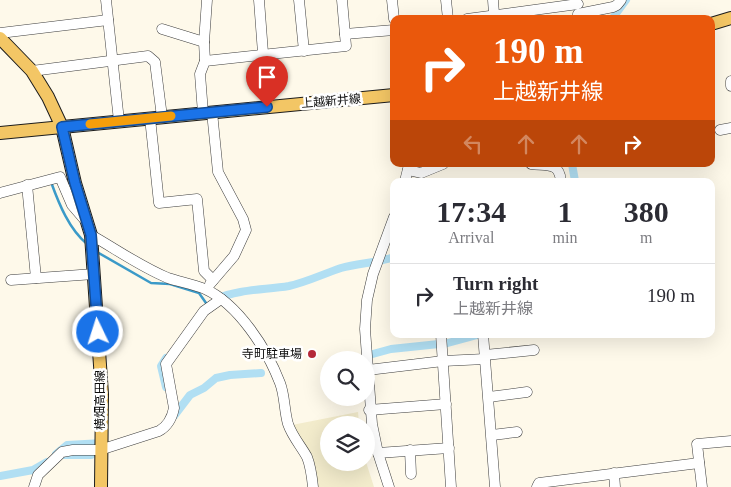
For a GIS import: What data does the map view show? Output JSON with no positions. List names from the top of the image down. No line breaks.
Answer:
{"streets":{"main road":["上越新井線","横畑高田線"]},"crossings":[["上越新井線","横畑高田線"]],"places":["寺町駐車場"],"page":{"turn":["190 m","上越新井線"],"eta":["17:34","Arrival","1","min","380","m"],"list":[{"name":"Turn right","note":"上越新井線","value":"190 m"}]}}
